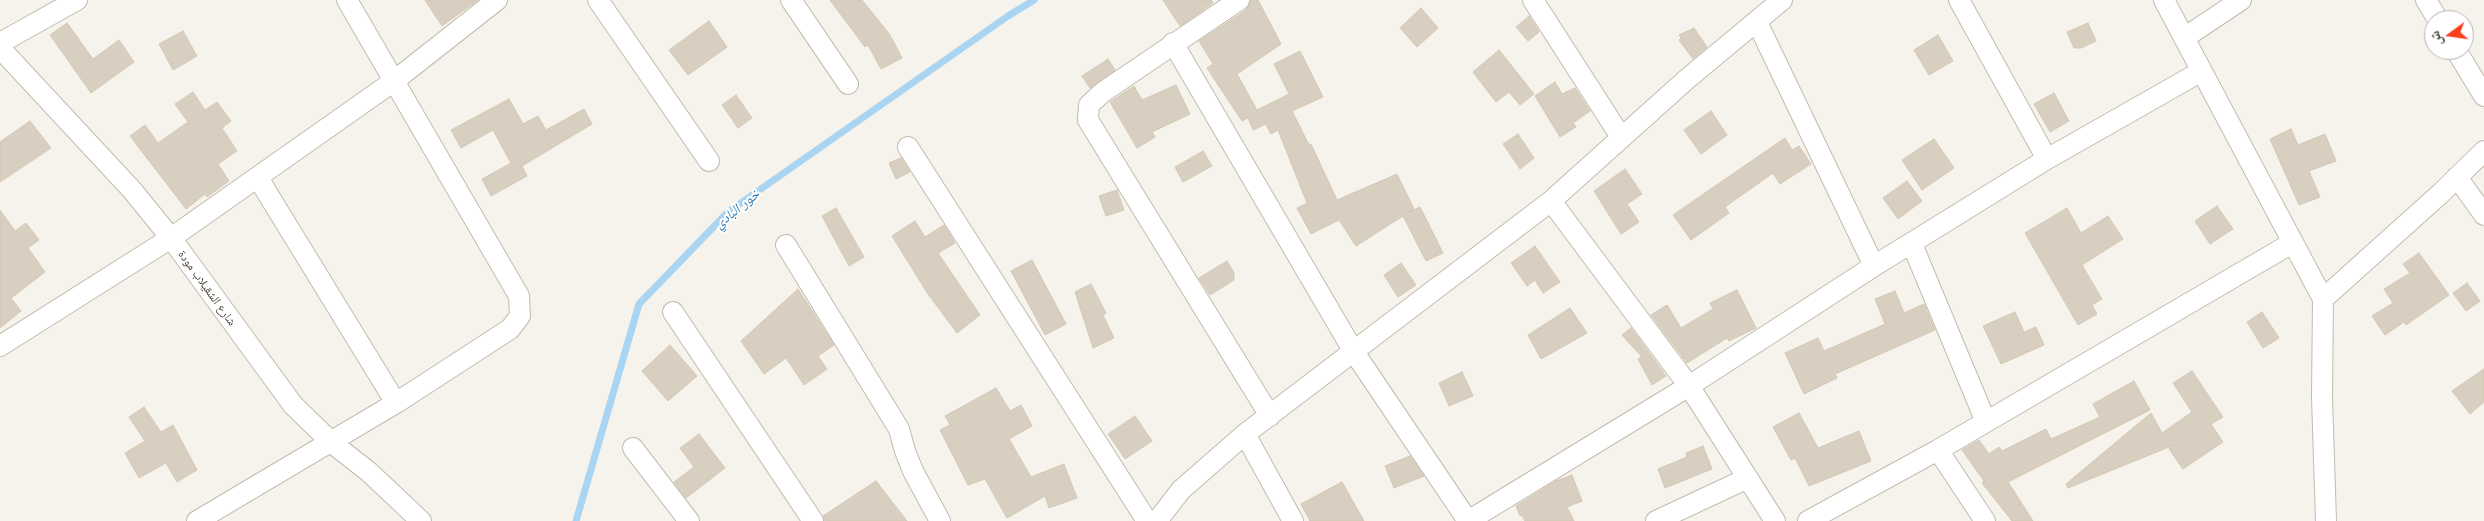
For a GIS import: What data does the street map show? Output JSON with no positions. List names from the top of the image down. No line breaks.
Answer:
{"streets":{"street":["شارع الشقيلاب مودة"]},"water":["خور البادي"],"north":"left"}
